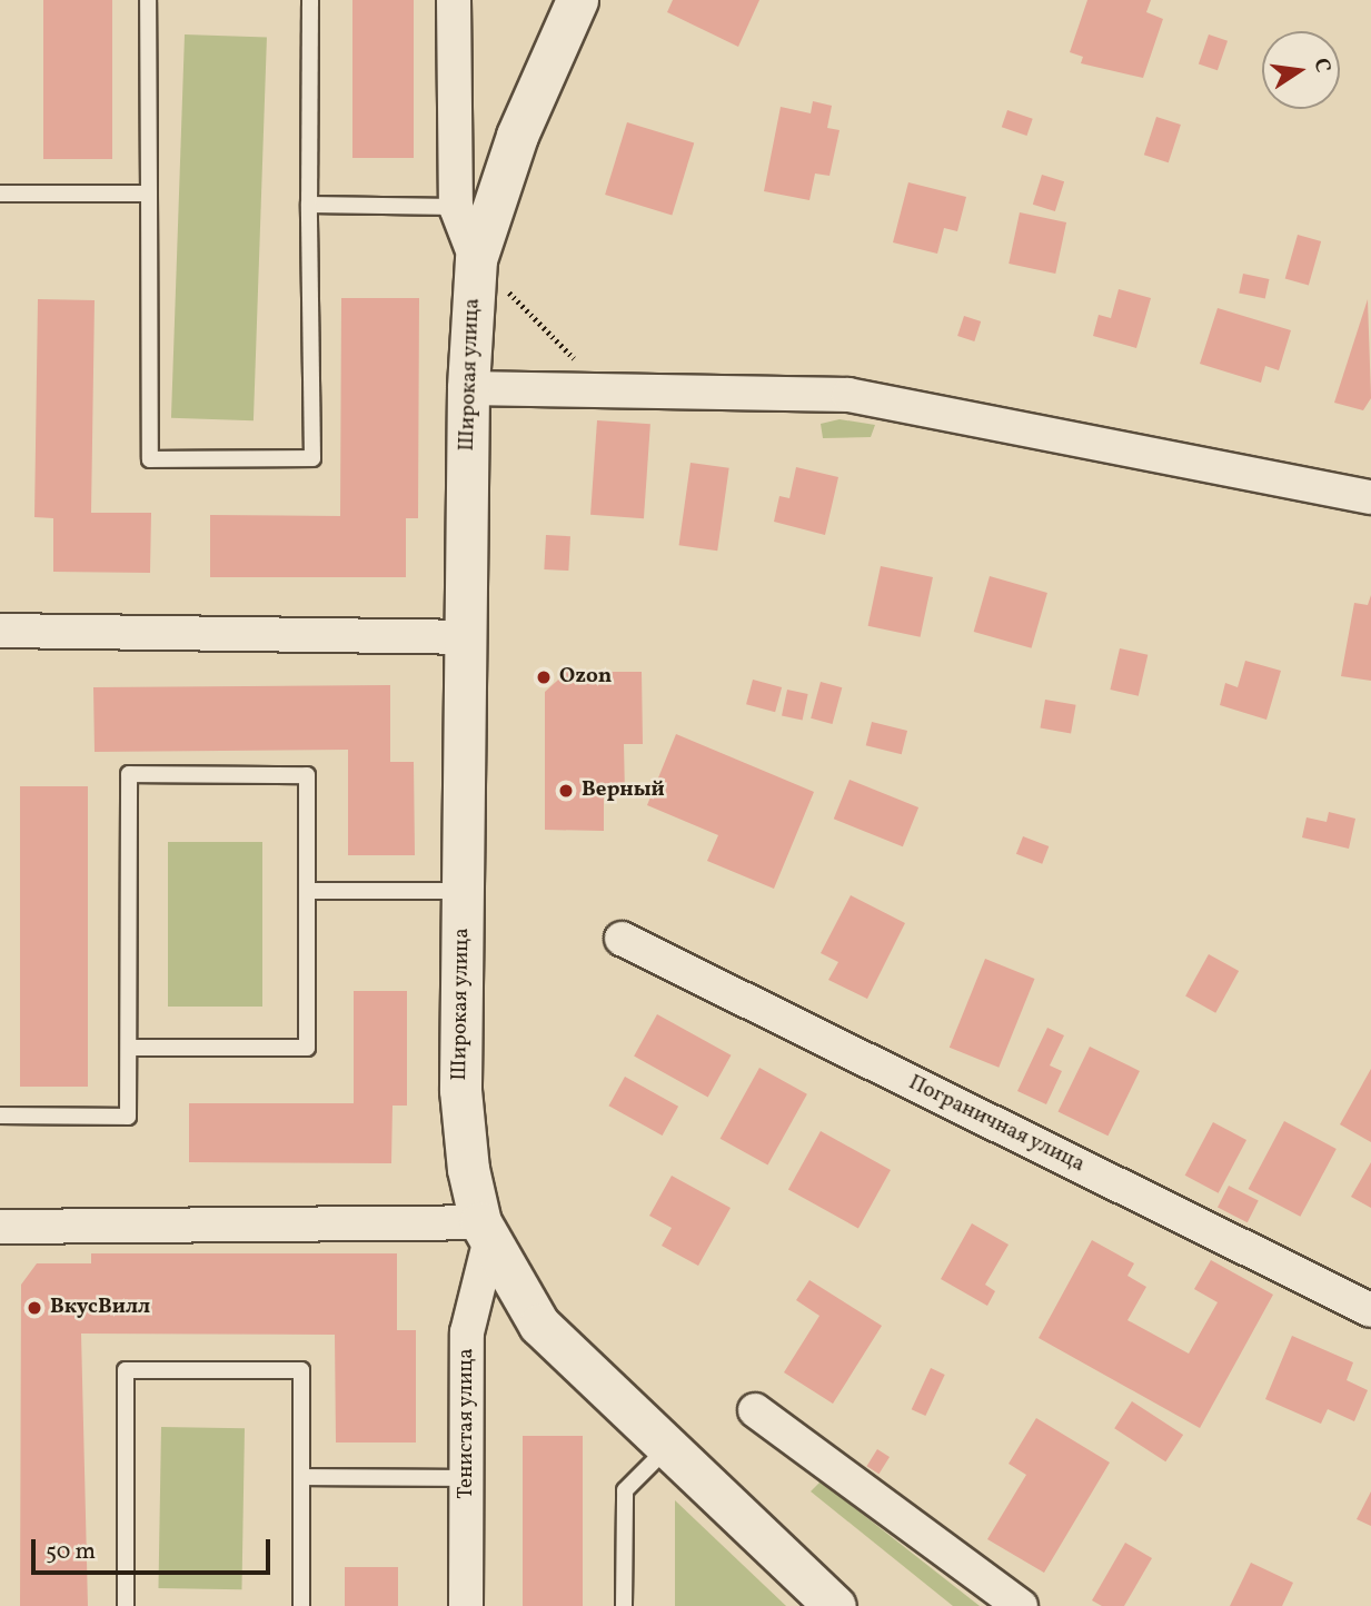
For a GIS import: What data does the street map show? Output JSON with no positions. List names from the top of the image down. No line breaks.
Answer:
{"streets":{"street":["Широкая улица","Пограничная улица","Тенистая улица"]},"crossings":[["Широкая улица","Тенистая улица"]],"places":["Ozon","Верный","ВкусВилл"],"scale_bar":"50 m","north":"right"}
